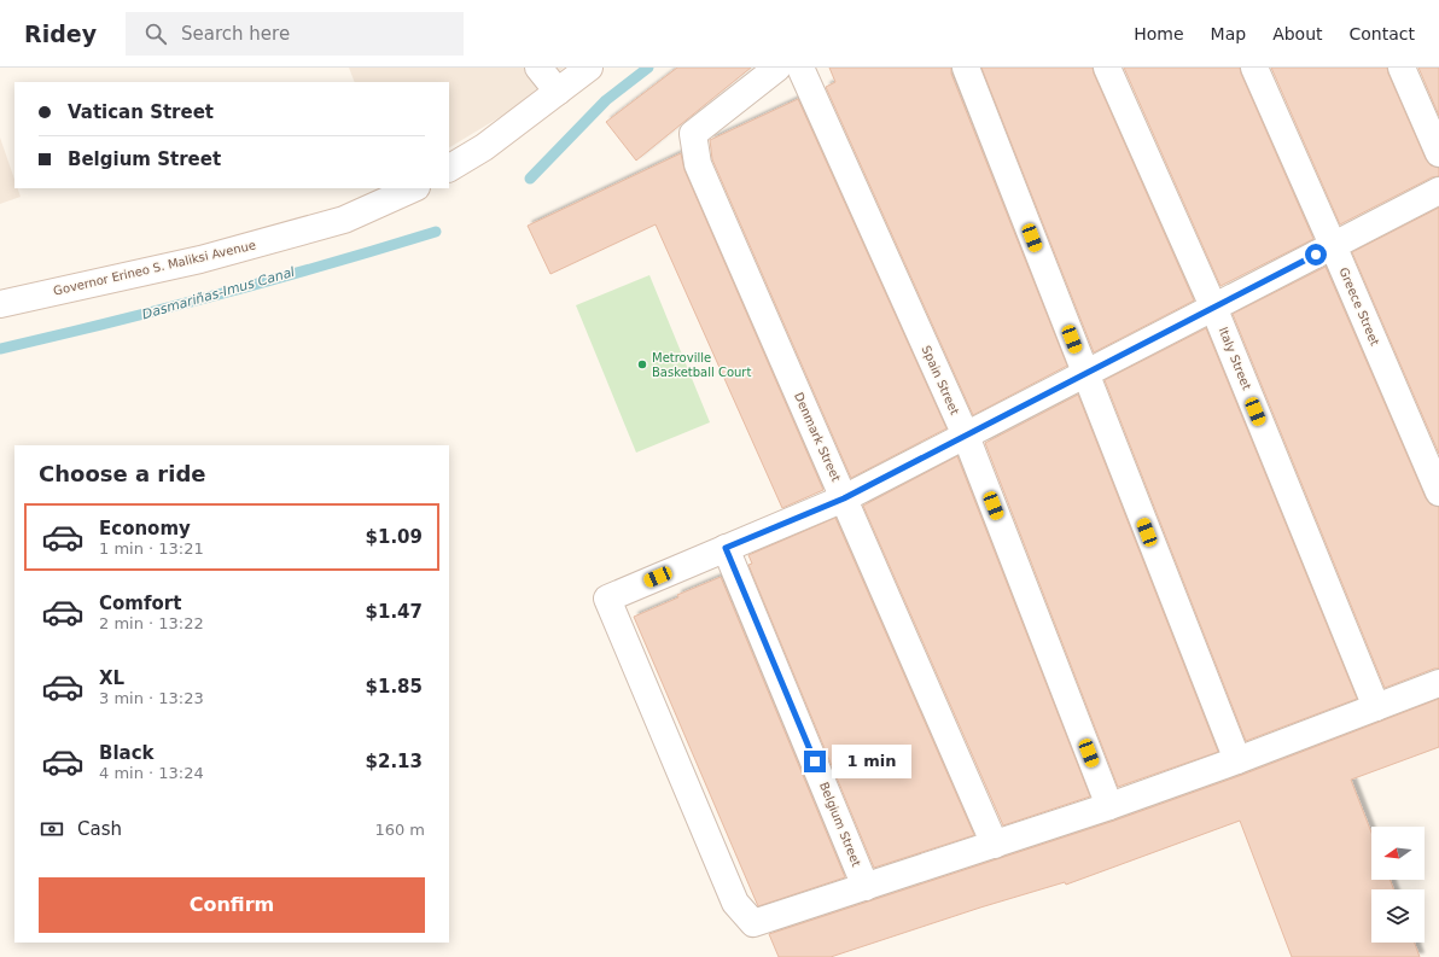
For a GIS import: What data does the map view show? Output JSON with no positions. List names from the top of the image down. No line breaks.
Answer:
{"streets":{"street":["Governor Erineo S. Maliksi Avenue","Greece Street","Italy Street","Spain Street","Denmark Street","Belgium Street"]},"water":["Dasmariñas-Imus Canal"],"places":["Metroville Basketball Court"],"north":"left","page":{"header":"Ridey","search":"Search here","nav":["Home","Map","About","Contact"],"banner":["Vatican Street","Belgium Street"],"heading":"Choose a ride","list":[{"name":"Economy","note":"1 min · 13:21","value":"$1.09"},{"name":"Comfort","note":"2 min · 13:22","value":"$1.47"},{"name":"XL","note":"3 min · 13:23","value":"$1.85"},{"name":"Black","note":"4 min · 13:24","value":"$2.13"}],"bubble":"1 min","pay":["Cash","160 m"],"buttons":"Confirm"}}
